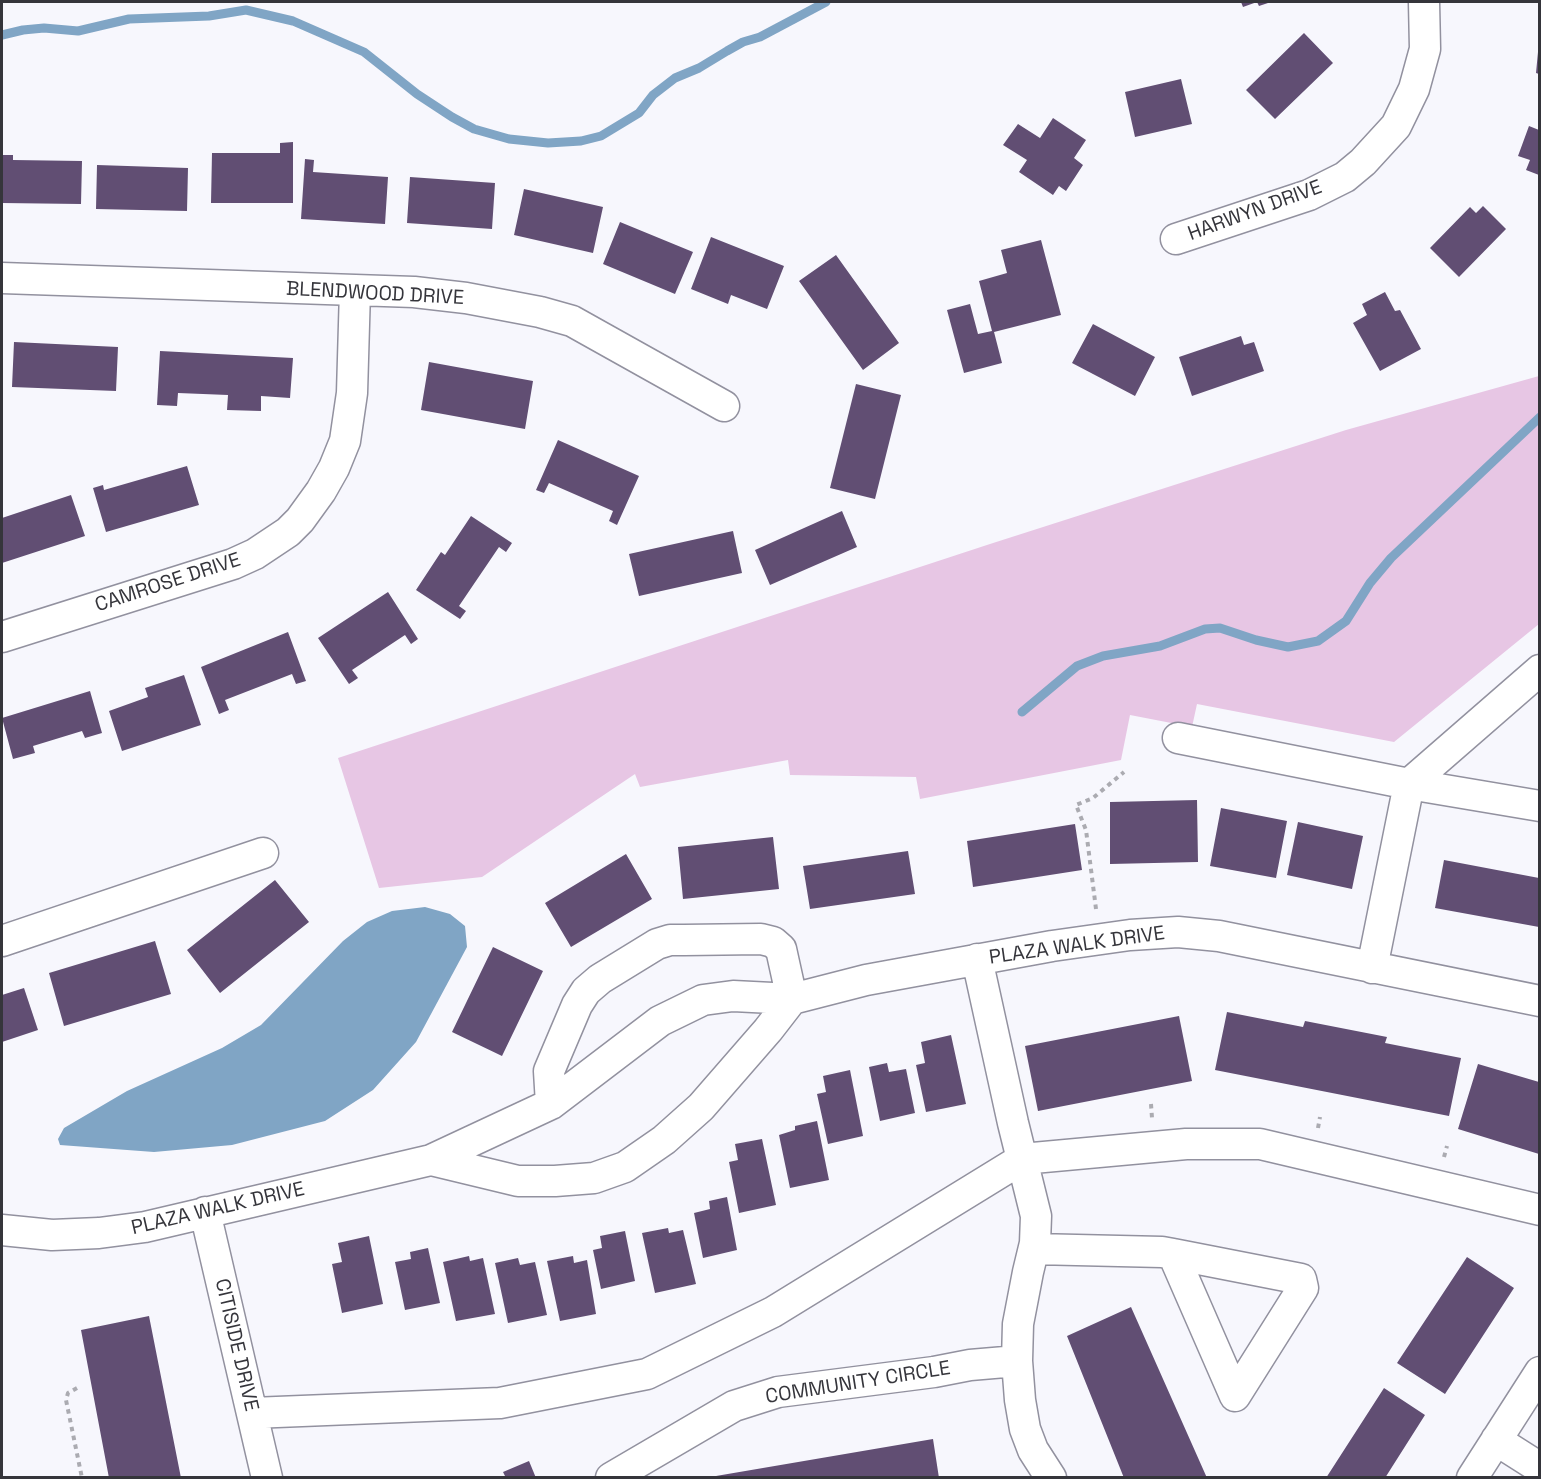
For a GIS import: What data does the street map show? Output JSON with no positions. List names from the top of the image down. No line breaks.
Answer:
{"streets":{"street":["HARWYN DRIVE","BLENDWOOD DRIVE","CAMROSE DRIVE","PLAZA WALK DRIVE","CITISIDE DRIVE","COMMUNITY CIRCLE"]},"crossings":[["BLENDWOOD DRIVE","CAMROSE DRIVE"],["PLAZA WALK DRIVE","CITISIDE DRIVE"]]}
